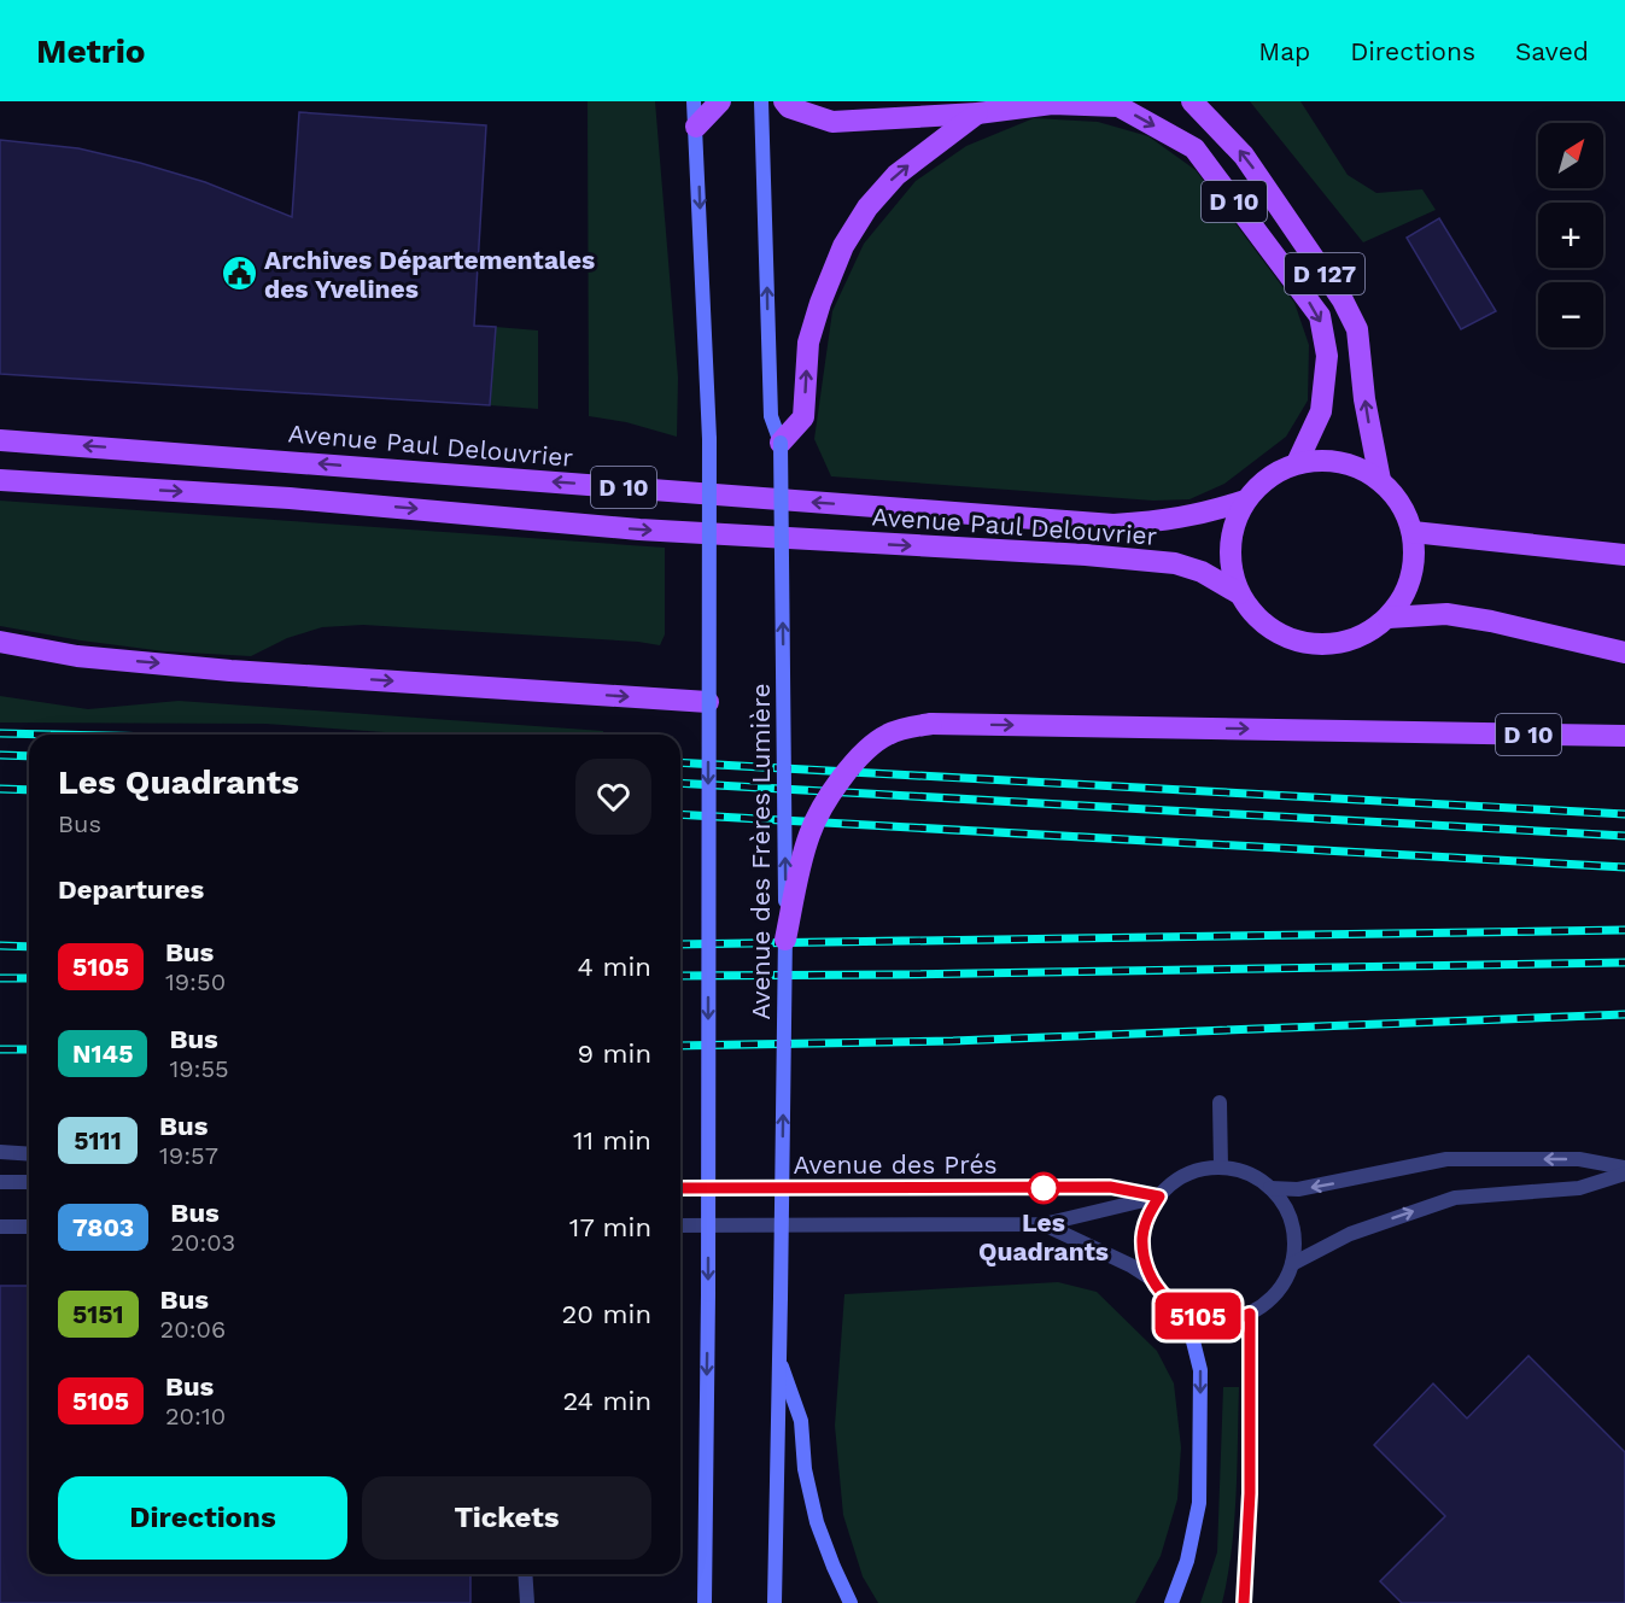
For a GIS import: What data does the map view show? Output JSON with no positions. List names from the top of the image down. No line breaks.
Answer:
{"streets":{"main road":["D 10","D 127","Avenue Paul Delouvrier","Avenue des Frères Lumière"],"street":["Avenue des Prés"]},"crossings":[["D 10","D 127"],["D 10","Avenue Paul Delouvrier"],["D 10","Avenue des Frères Lumière"],["D 127","Avenue Paul Delouvrier"]],"places":{"public building":["Archives Départementales des Yvelines"],"other":["Les Quadrants"]},"lines":["bus line 5105"],"north":"top right","page":{"header":"Metrio","nav":["Map","Directions","Saved"],"on_map":"5105","map_buttons":["+","−"],"heading":[["Les Quadrants","Bus"],"Departures"],"list":[{"mark":"5105","name":"Bus","note":"19:50","value":"4 min"},{"mark":"N145","name":"Bus","note":"19:55","value":"9 min"},{"mark":"5111","name":"Bus","note":"19:57","value":"11 min"},{"mark":"7803","name":"Bus","note":"20:03","value":"17 min"},{"mark":"5151","name":"Bus","note":"20:06","value":"20 min"},{"mark":"5105","name":"Bus","note":"20:10","value":"24 min"}],"buttons":["Directions","Tickets"]}}
